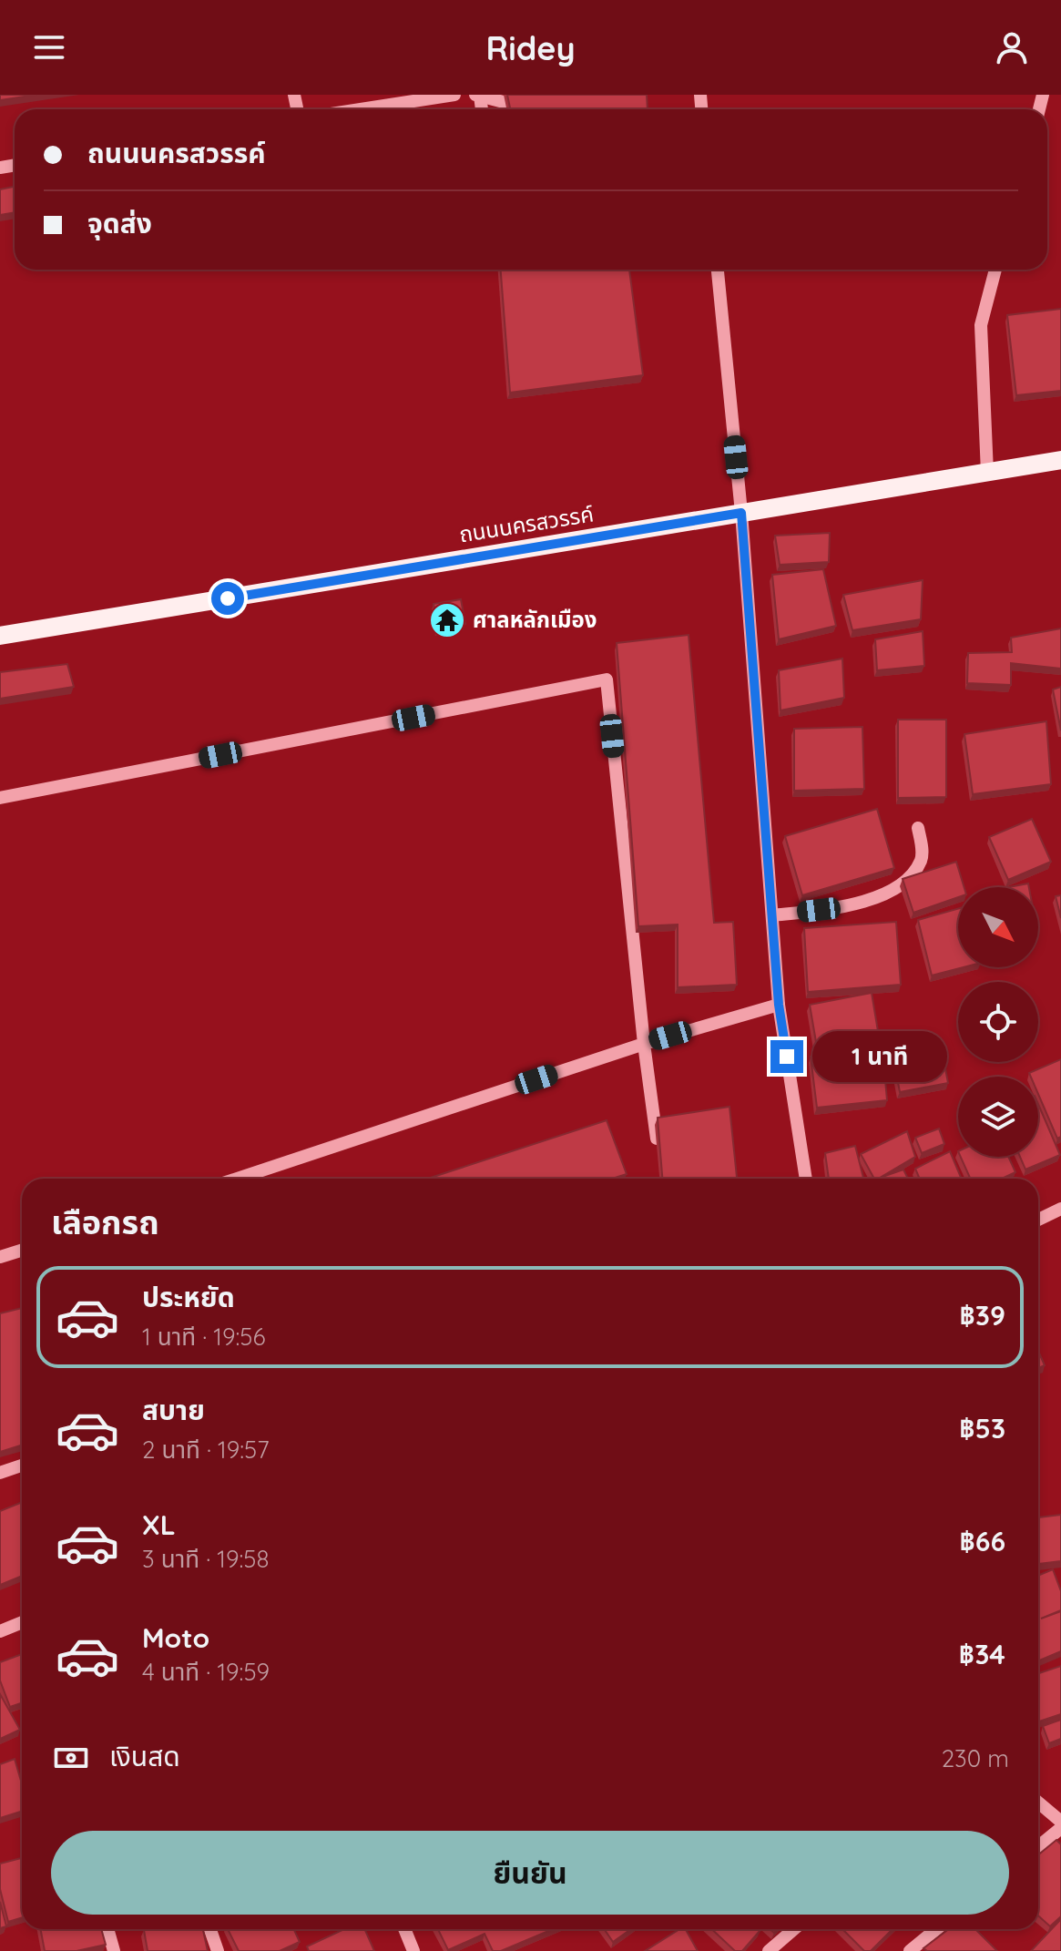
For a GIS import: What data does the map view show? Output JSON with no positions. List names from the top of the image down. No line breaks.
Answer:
{"streets":{"main road":["ถนนนครสวรรค์"]},"places":{"temple":["ศาลหลักเมือง"]},"north":"bottom right","page":{"header":"Ridey","banner":["ถนนนครสวรรค์","จุดส่ง"],"bubble":"1 นาที","heading":"เลือกรถ","list":[{"name":"ประหยัด","note":"1 นาที · 19:56","value":"฿39"},{"name":"สบาย","note":"2 นาที · 19:57","value":"฿53"},{"name":"XL","note":"3 นาที · 19:58","value":"฿66"},{"name":"Moto","note":"4 นาที · 19:59","value":"฿34"}],"pay":["เงินสด","230 m"],"buttons":"ยืนยัน"}}
